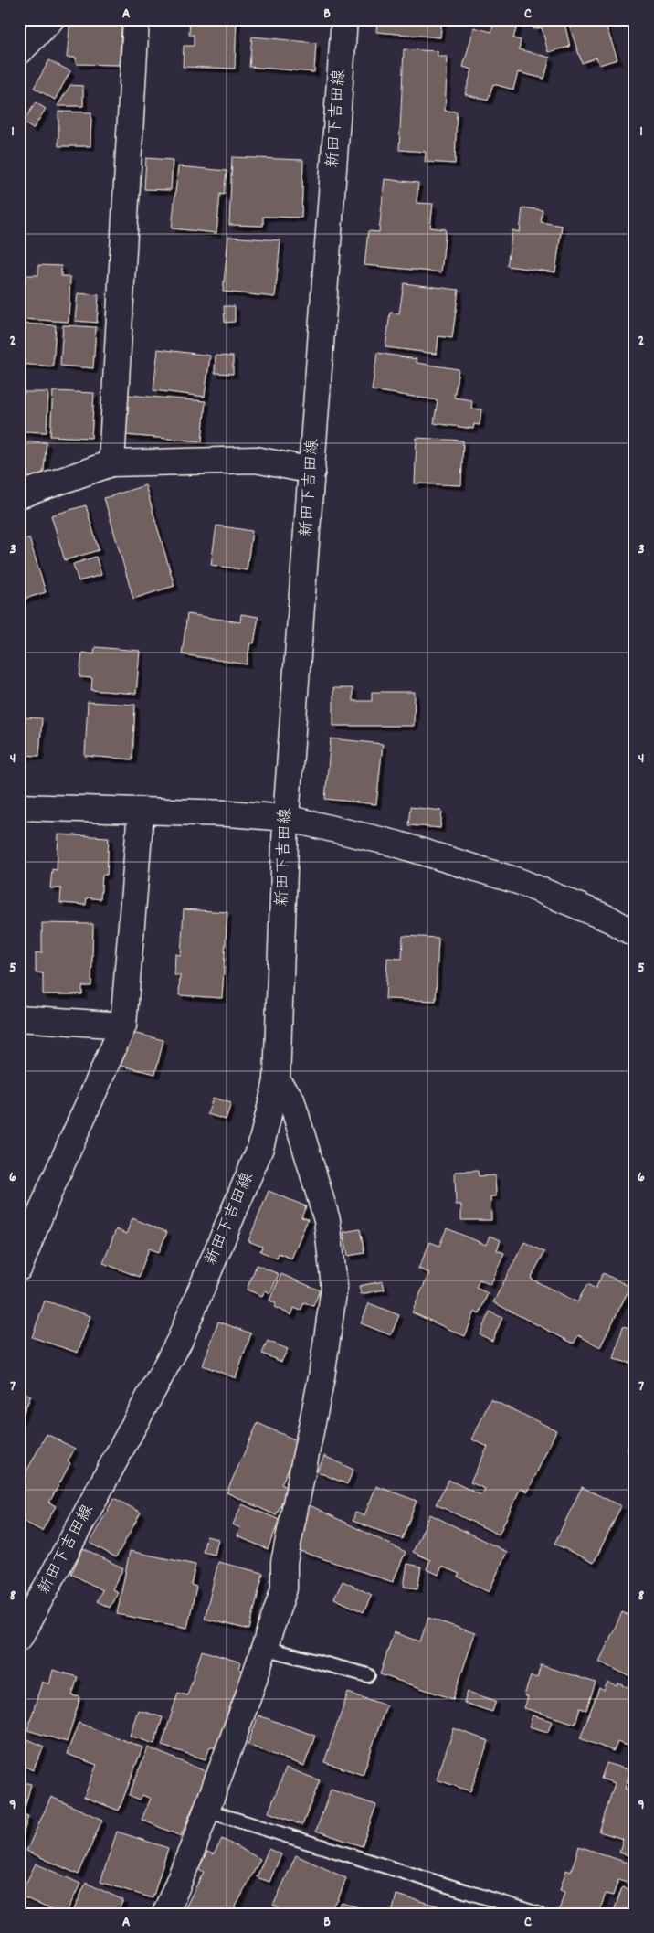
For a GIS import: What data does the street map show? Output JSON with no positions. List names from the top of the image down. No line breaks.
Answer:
{"streets":{"street":["新田下吉田線"]},"grid":{"columns":["A","B","C"],"rows":["1","2","3","4","5","6","7","8","9"]}}
